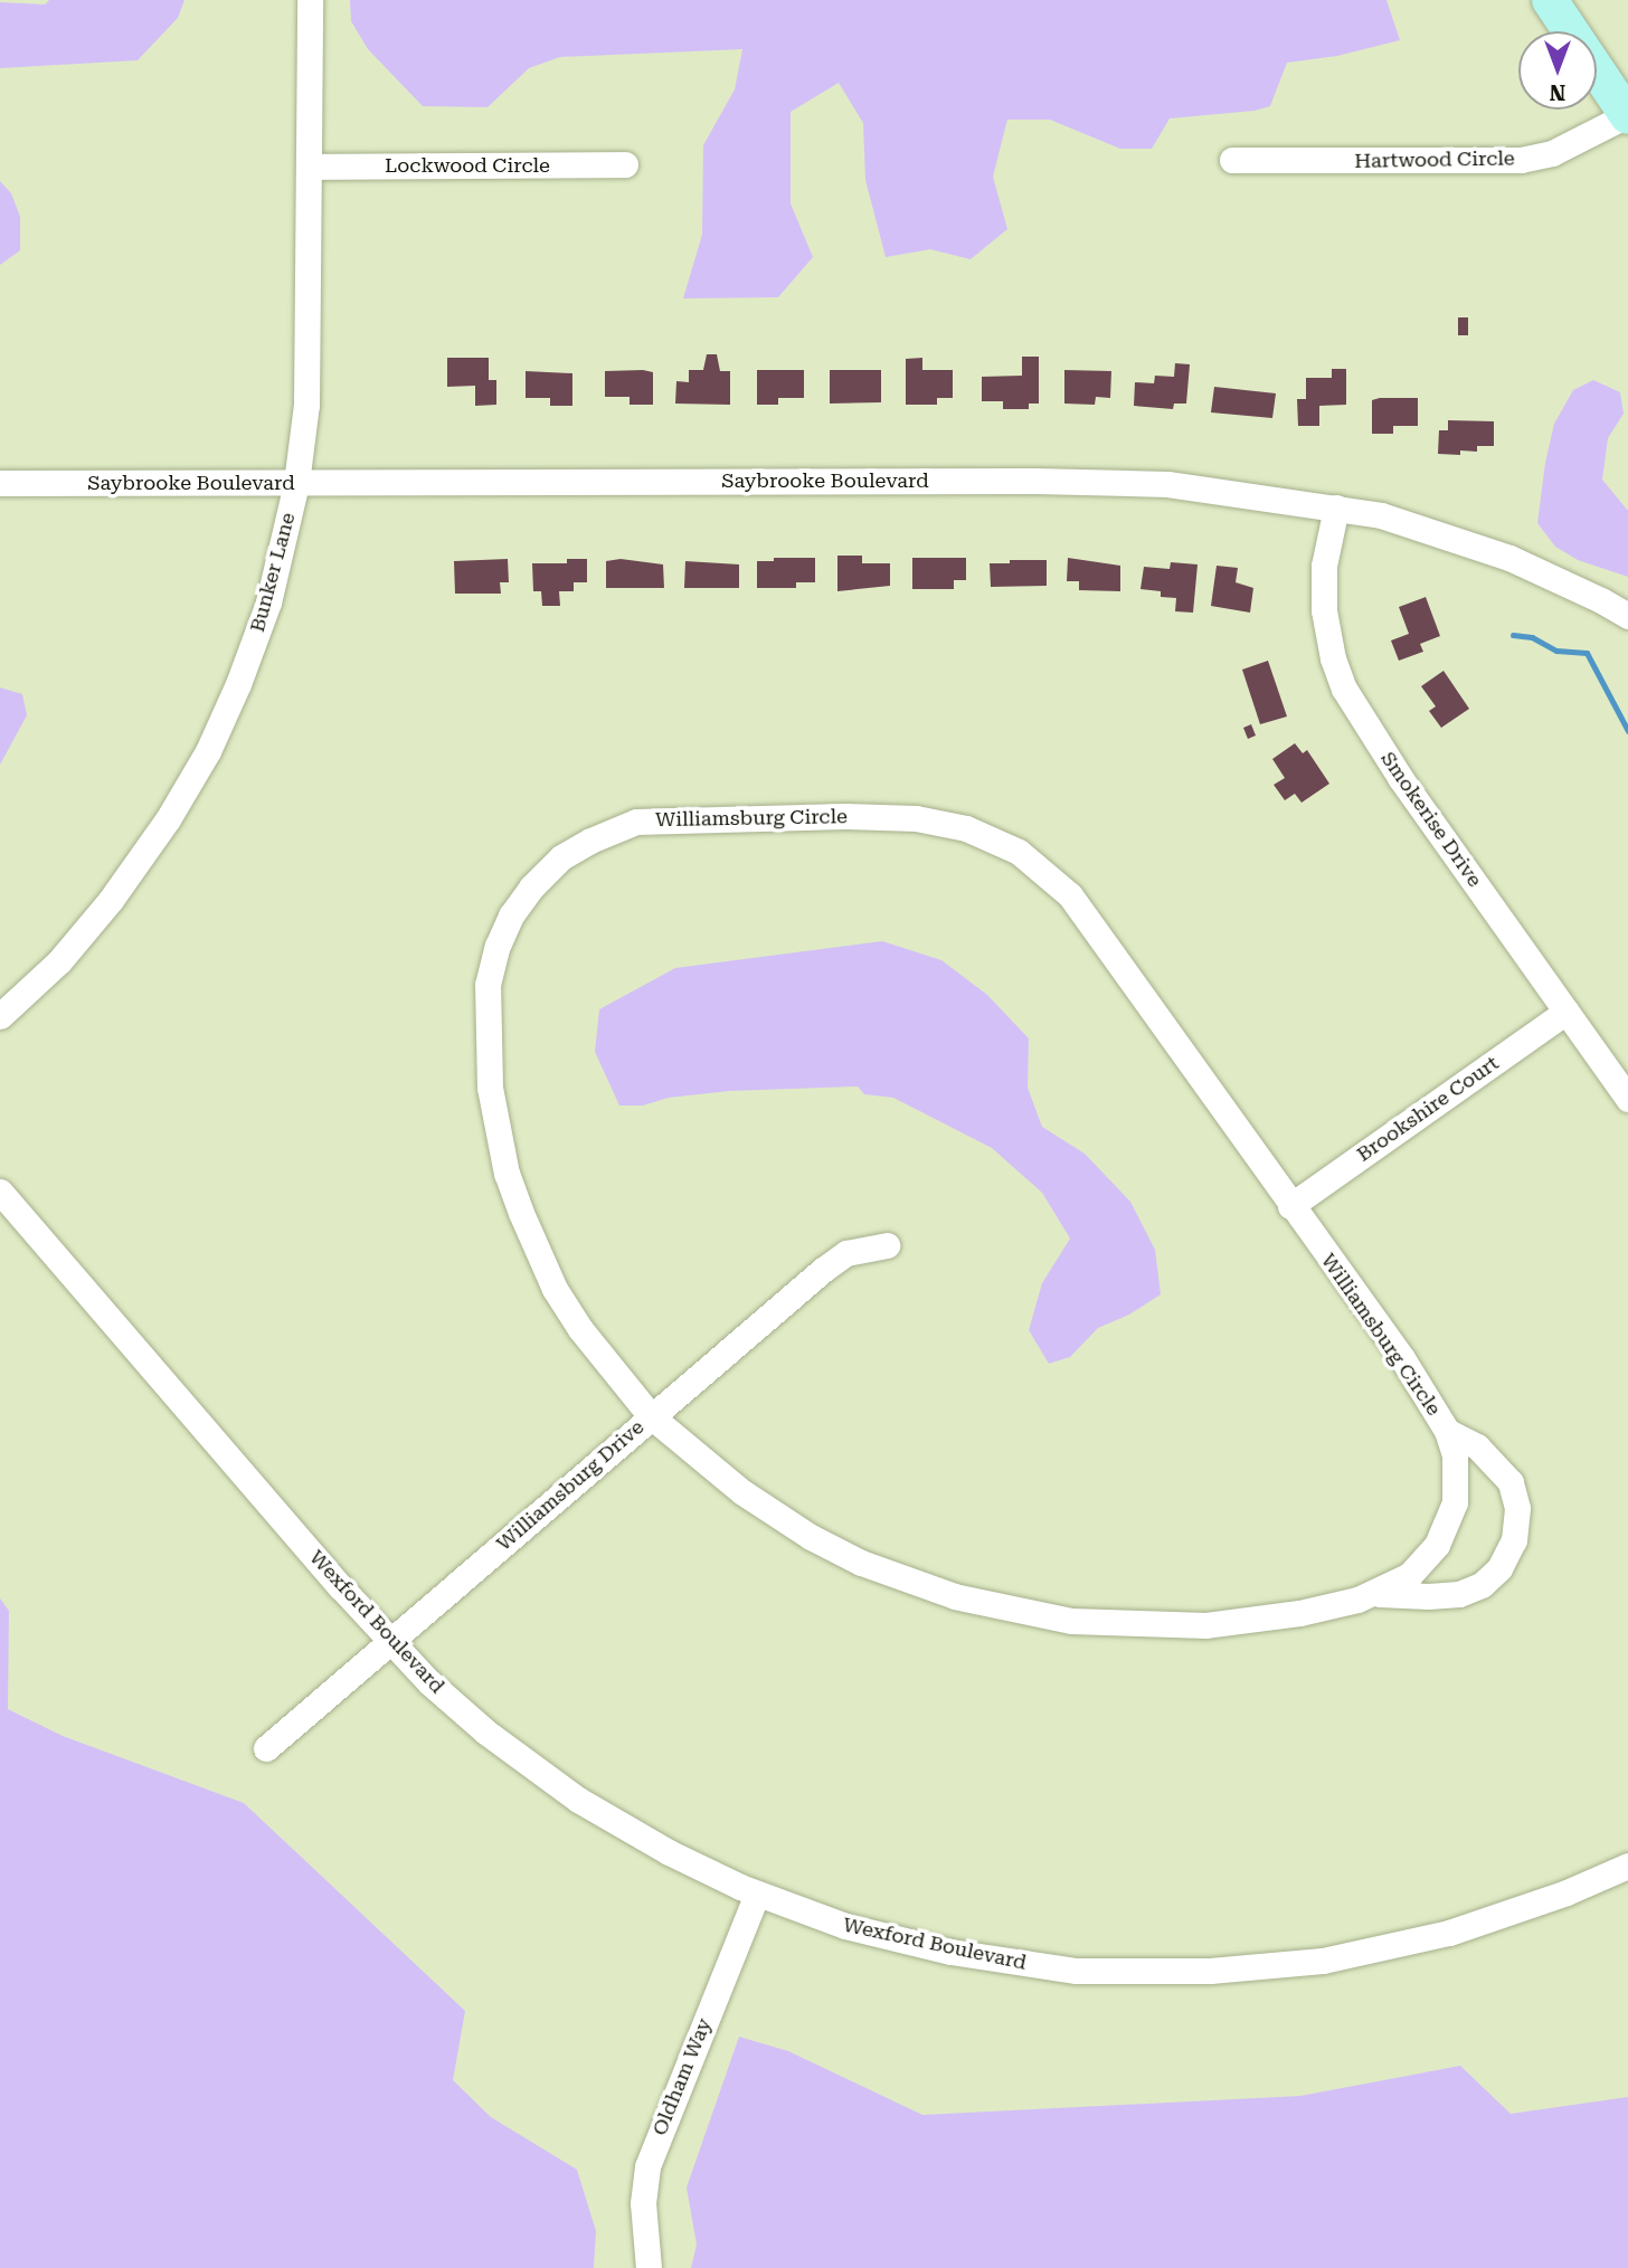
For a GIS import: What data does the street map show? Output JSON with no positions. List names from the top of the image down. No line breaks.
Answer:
{"streets":{"street":["Hartwood Circle","Lockwood Circle","Saybrooke Boulevard","Bunker Lane","Williamsburg Circle","Smokerise Drive","Brookshire Court","Williamsburg Drive","Wexford Boulevard","Oldham Way"]},"crossings":[["Lockwood Circle","Bunker Lane"],["Saybrooke Boulevard","Bunker Lane"],["Saybrooke Boulevard","Smokerise Drive"],["Williamsburg Circle","Brookshire Court"],["Williamsburg Circle","Williamsburg Drive"],["Smokerise Drive","Brookshire Court"],["Williamsburg Drive","Wexford Boulevard"],["Wexford Boulevard","Oldham Way"]],"north":"bottom"}
